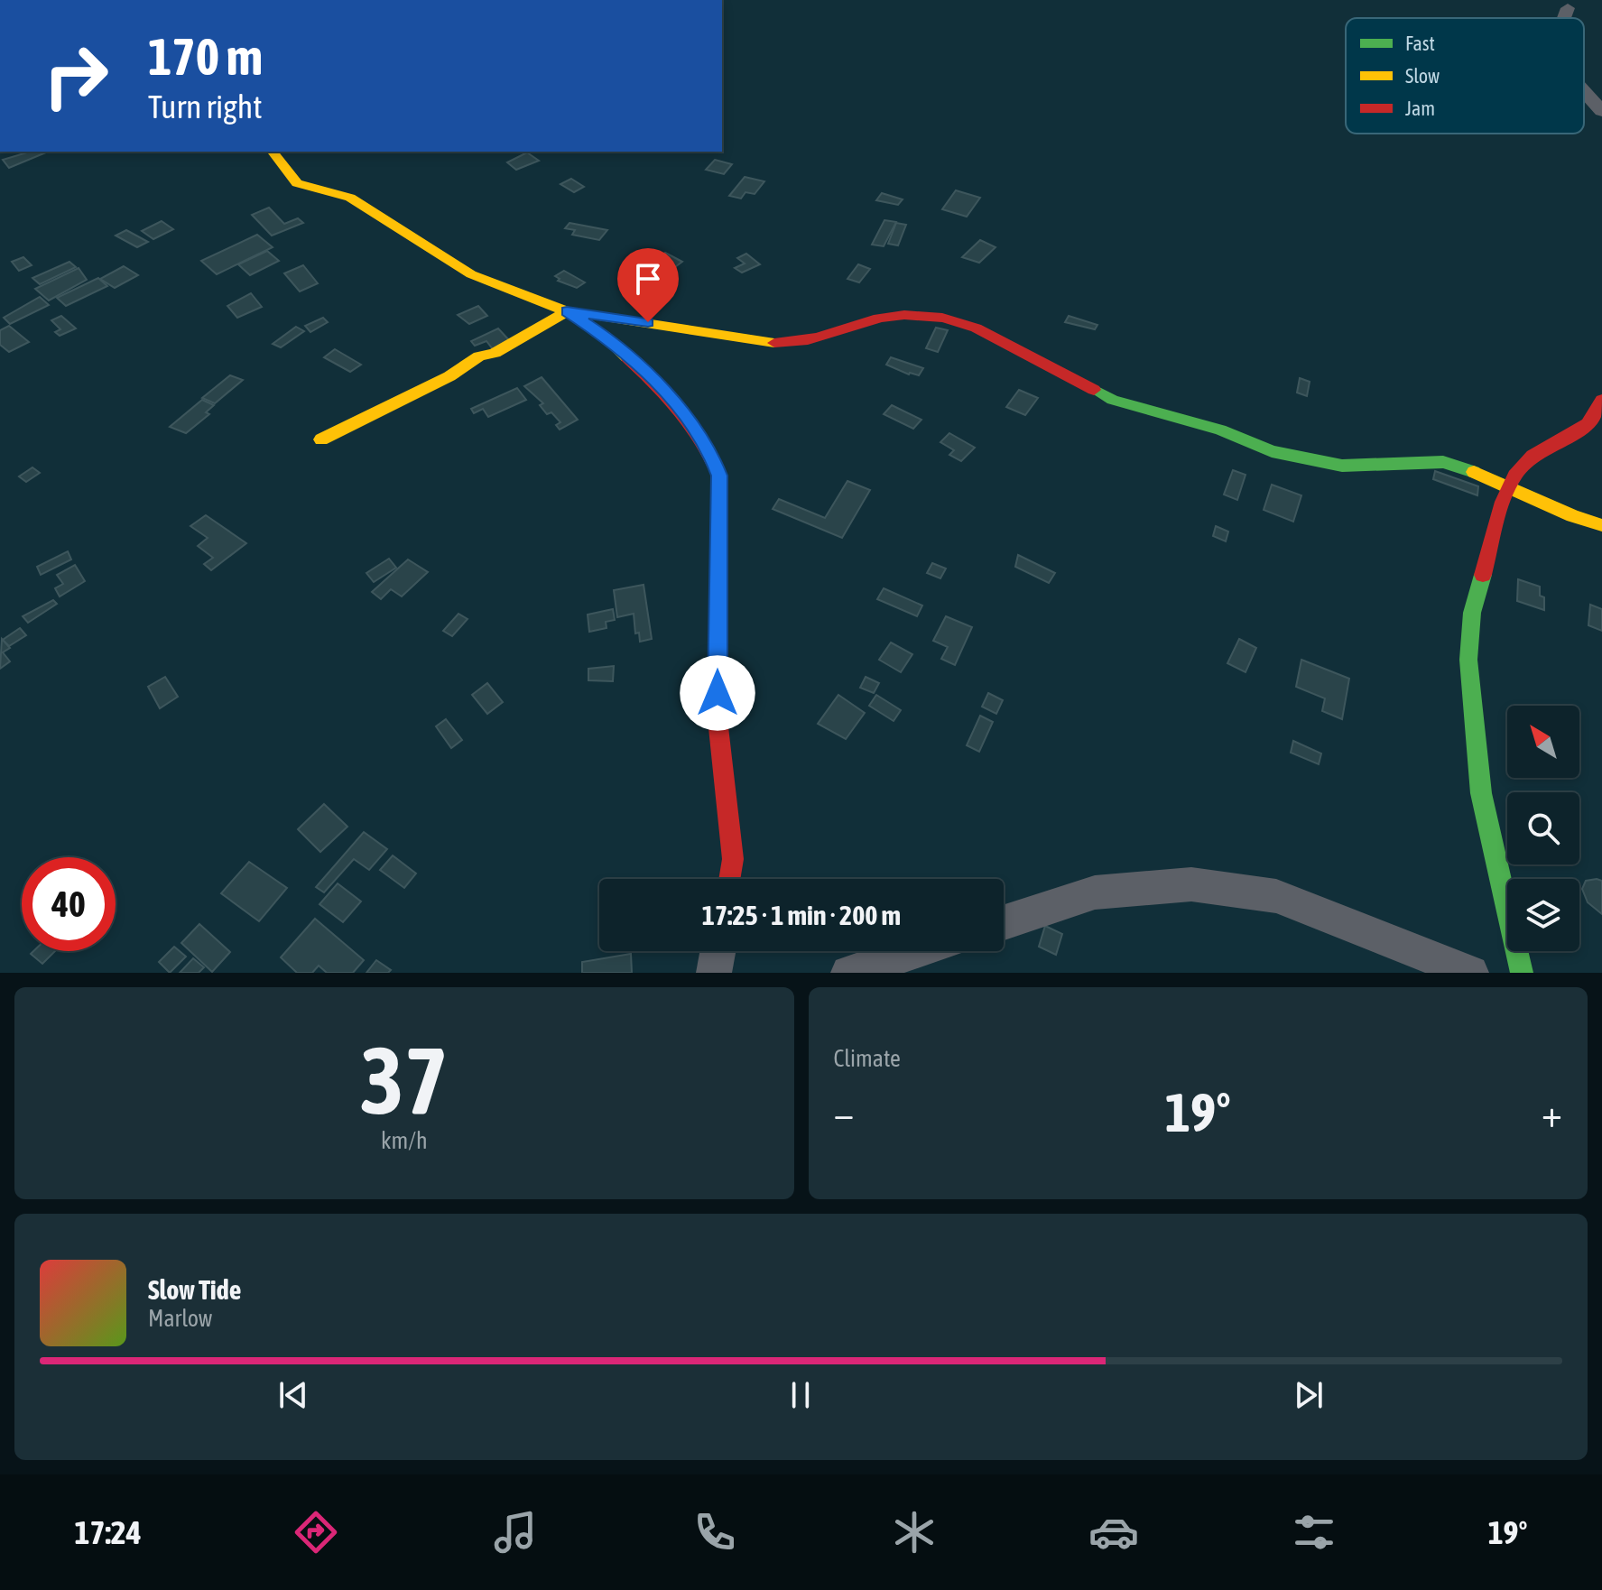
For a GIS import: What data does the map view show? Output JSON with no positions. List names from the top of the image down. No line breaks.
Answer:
{"legend":["Fast","Slow","Jam"],"north":"top left","page":{"turn":["170 m","Turn right"],"limit":"40","trip":"17:25 · 1 min · 200 m","tile":[["37","km/h"],"Climate"],"heat":["−","19°","+"],"song":["Slow Tide","Marlow"],"tabs":["17:24","19°"]}}
